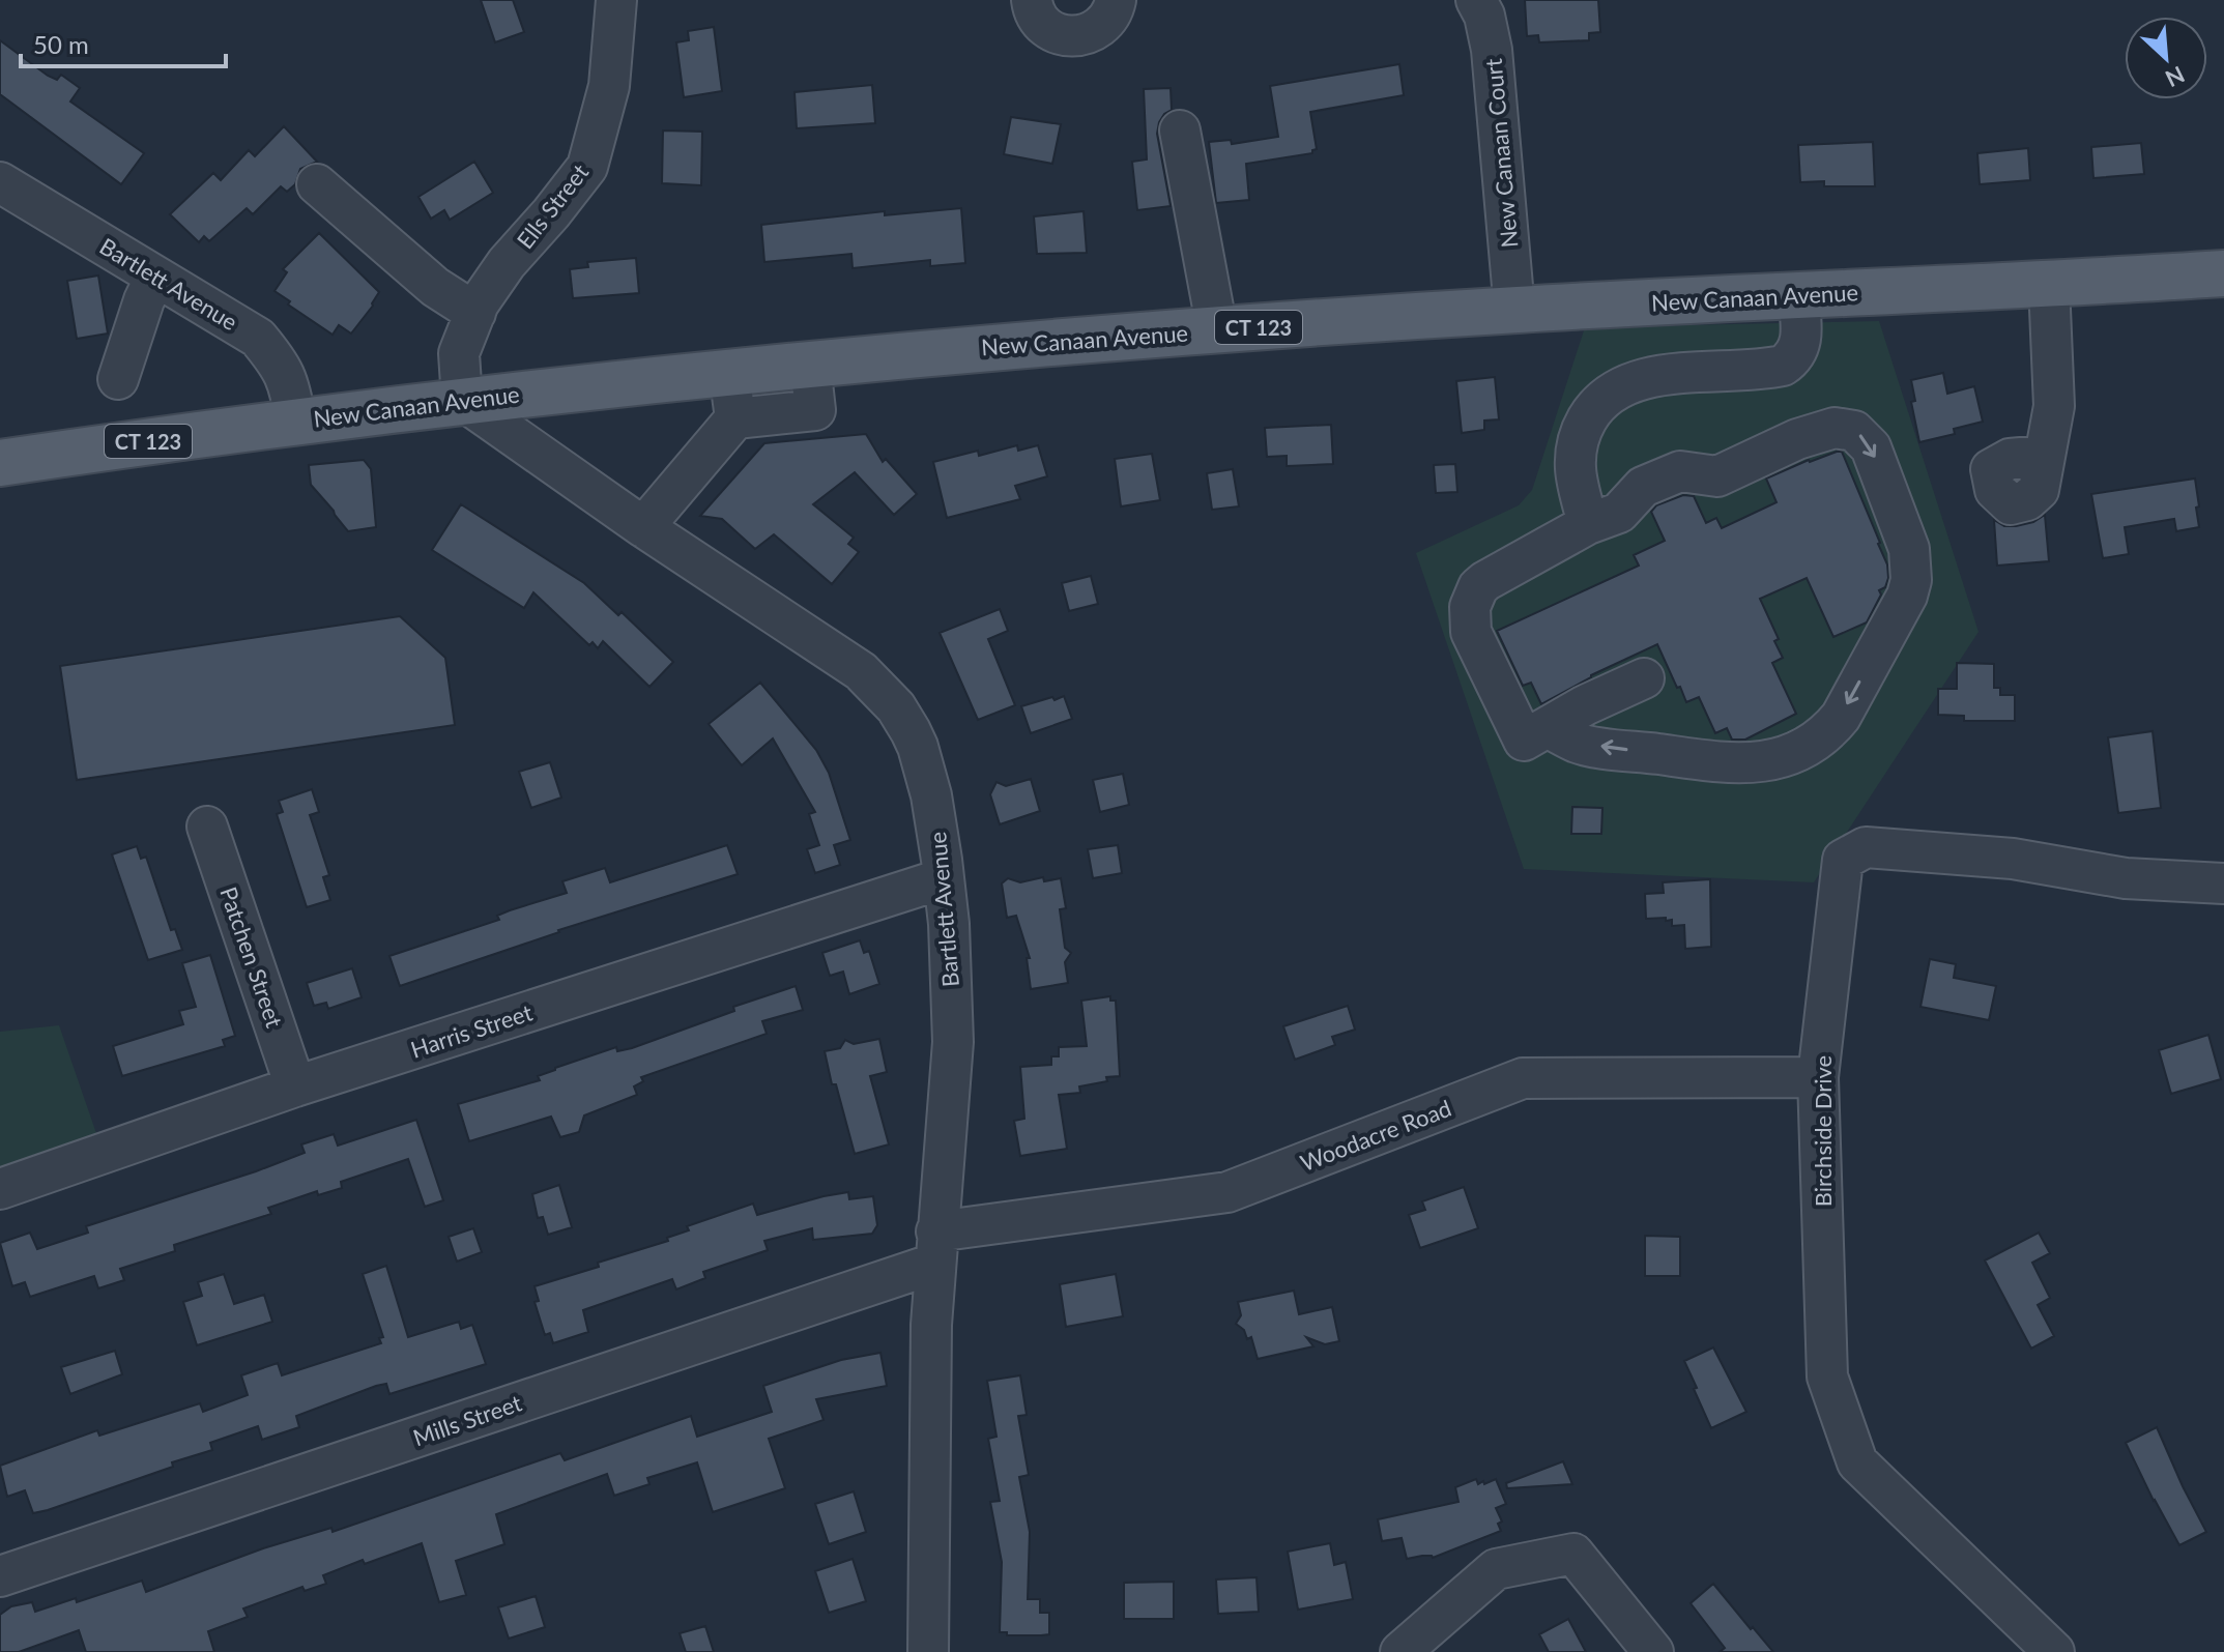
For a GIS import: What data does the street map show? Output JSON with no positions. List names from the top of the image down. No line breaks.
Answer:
{"streets":{"main road":["New Canaan Avenue","CT 123"],"street":["New Canaan Court","Ells Street","Bartlett Avenue","Patchen Street","Harris Street","Birchside Drive","Woodacre Road","Mills Street"]},"crossings":[["New Canaan Court","New Canaan Avenue"],["Ells Street","Bartlett Avenue"],["Ells Street","New Canaan Avenue"],["Bartlett Avenue","New Canaan Avenue"],["Bartlett Avenue","Harris Street"],["Bartlett Avenue","Woodacre Road"],["Bartlett Avenue","Mills Street"],["Patchen Street","Harris Street"],["Birchside Drive","Woodacre Road"],["Woodacre Road","Mills Street"]],"scale_bar":"50 m","north":"bottom right"}
